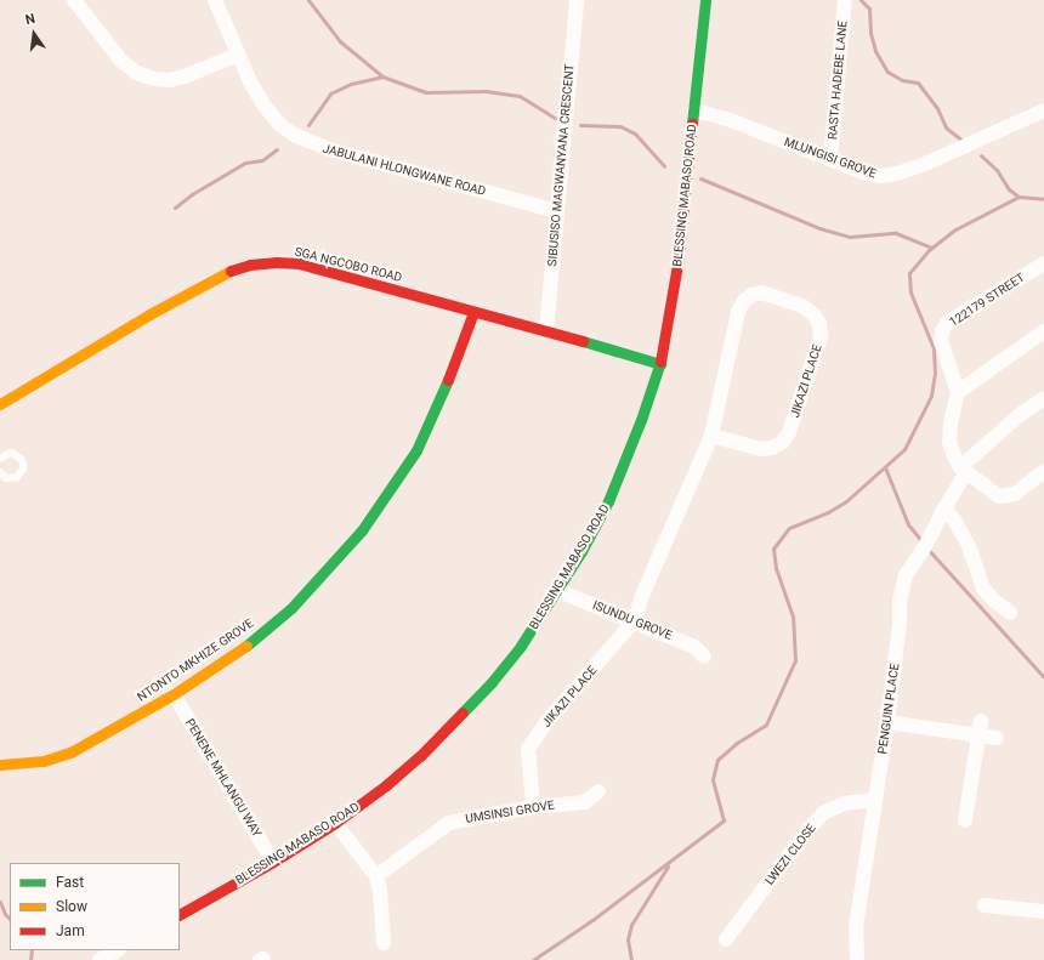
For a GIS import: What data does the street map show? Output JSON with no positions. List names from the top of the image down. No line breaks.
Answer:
{"streets":{"street":["RASTA HADEBE LANE","MLUNGISI GROVE","SIBUSISO MAGWANYANA CRESCENT","JABULANI HLONGWANE ROAD","BLESSING MABASO ROAD","SGA NGCOBO ROAD","122179 STREET","JIKAZI PLACE","ISUNDU GROVE","NTONTO MKHIZE GROVE","PENGUIN PLACE","PENENE MHLANGU WAY","UMSINSI GROVE","LWEZI CLOSE"]},"crossings":[["RASTA HADEBE LANE","MLUNGISI GROVE"],["MLUNGISI GROVE","BLESSING MABASO ROAD"],["SIBUSISO MAGWANYANA CRESCENT","JABULANI HLONGWANE ROAD"],["SIBUSISO MAGWANYANA CRESCENT","SGA NGCOBO ROAD"],["BLESSING MABASO ROAD","SGA NGCOBO ROAD"],["BLESSING MABASO ROAD","ISUNDU GROVE"],["BLESSING MABASO ROAD","PENENE MHLANGU WAY"],["SGA NGCOBO ROAD","NTONTO MKHIZE GROVE"],["JIKAZI PLACE","ISUNDU GROVE"],["JIKAZI PLACE","UMSINSI GROVE"],["NTONTO MKHIZE GROVE","PENENE MHLANGU WAY"],["PENGUIN PLACE","LWEZI CLOSE"]],"legend":["Fast","Slow","Jam"],"north":"top"}
